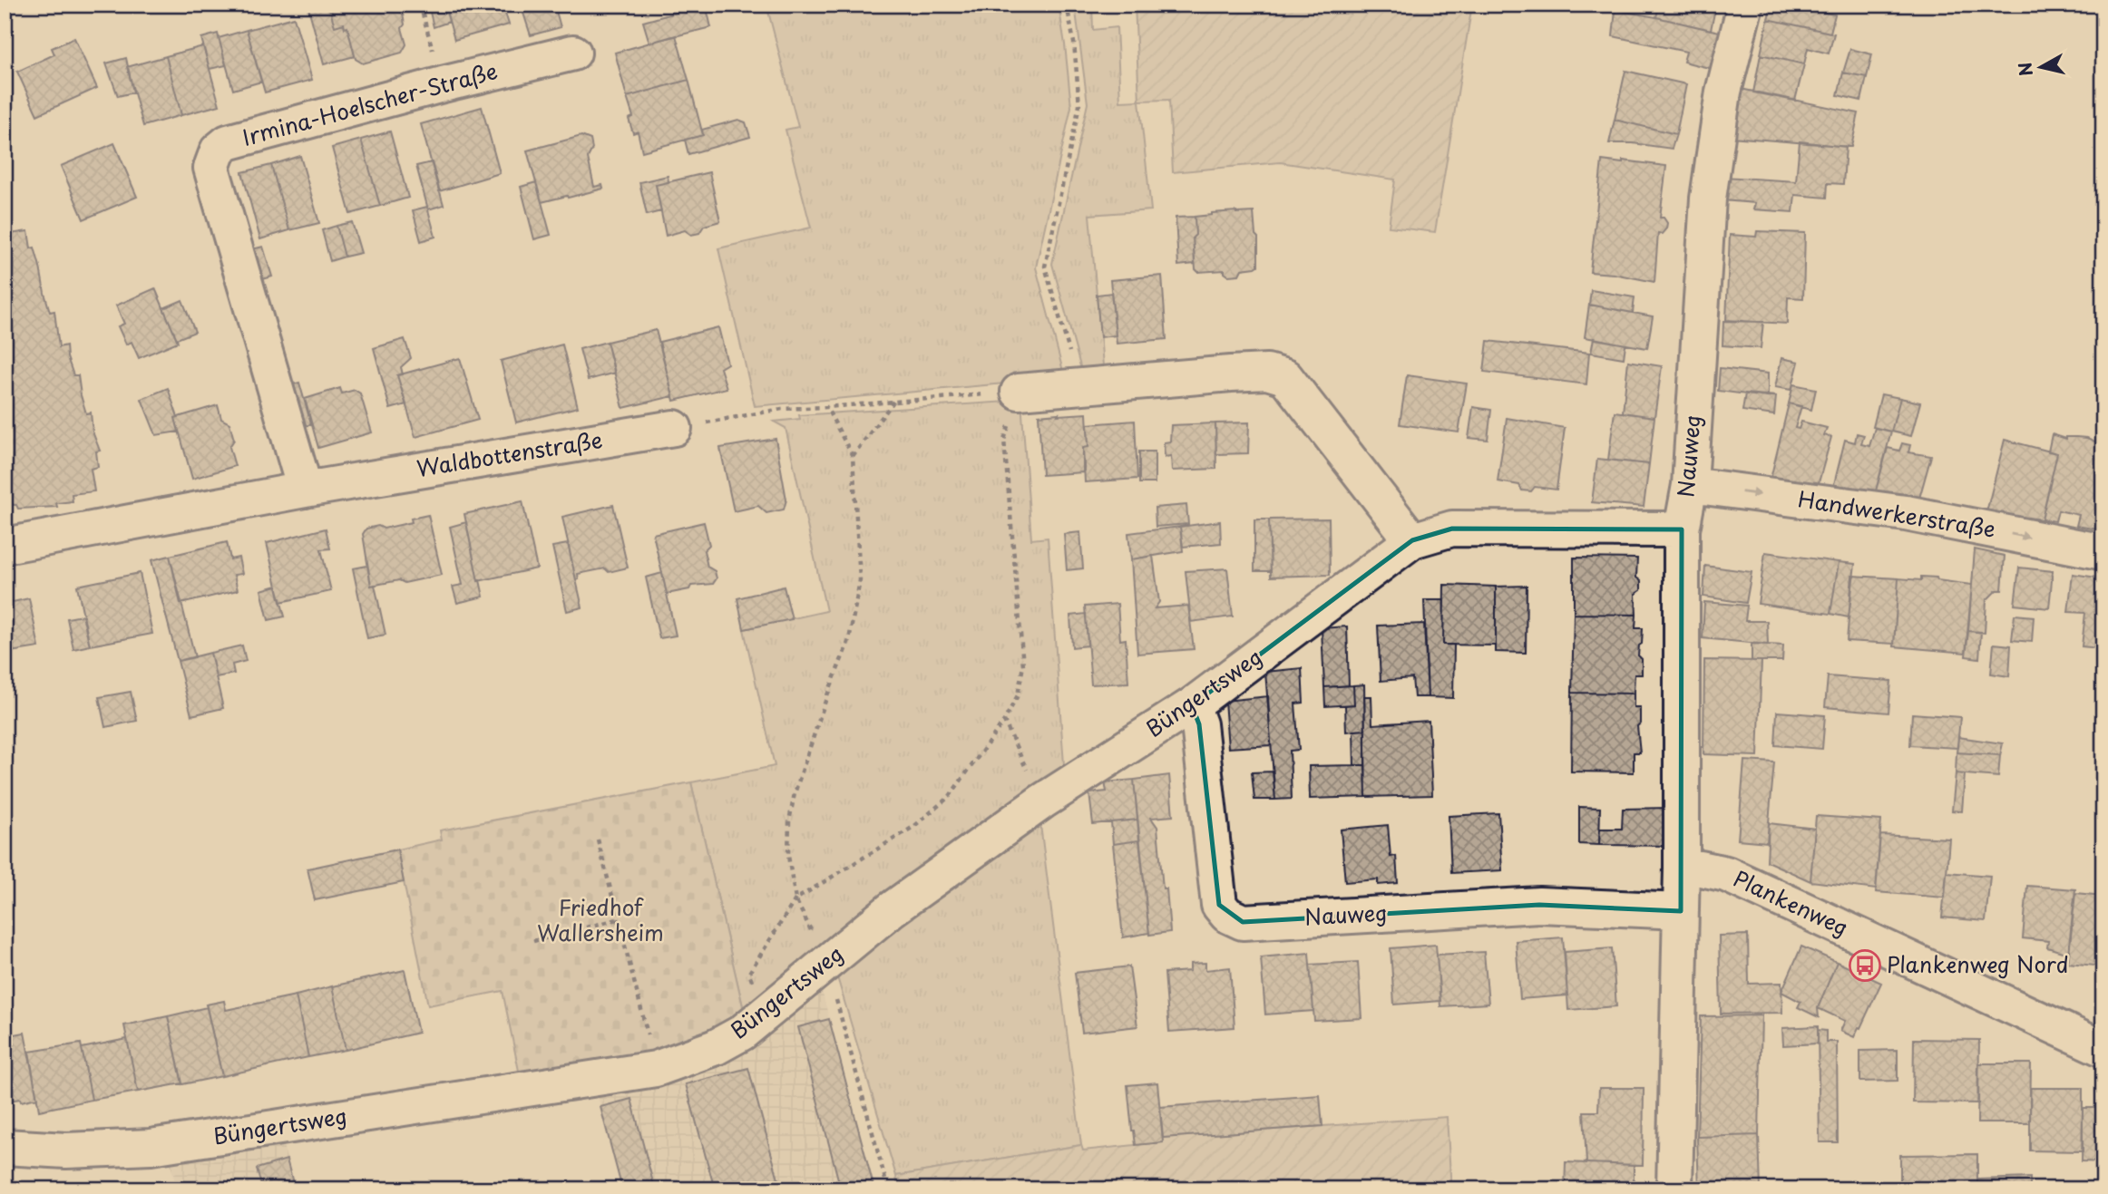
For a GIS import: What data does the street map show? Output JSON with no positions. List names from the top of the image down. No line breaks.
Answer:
{"streets":{"street":["Irmina-Hoelscher-Straße","Waldbottenstraße","Nauweg","Handwerkerstraße","Büngertsweg","Plankenweg"]},"crossings":[["Irmina-Hoelscher-Straße","Waldbottenstraße"],["Nauweg","Handwerkerstraße"],["Nauweg","Büngertsweg"],["Nauweg","Plankenweg"]],"one_way":["Handwerkerstraße"],"parks":["Friedhof Wallersheim"],"places":{"bus stop":["Plankenweg Nord"]},"north":"left"}
